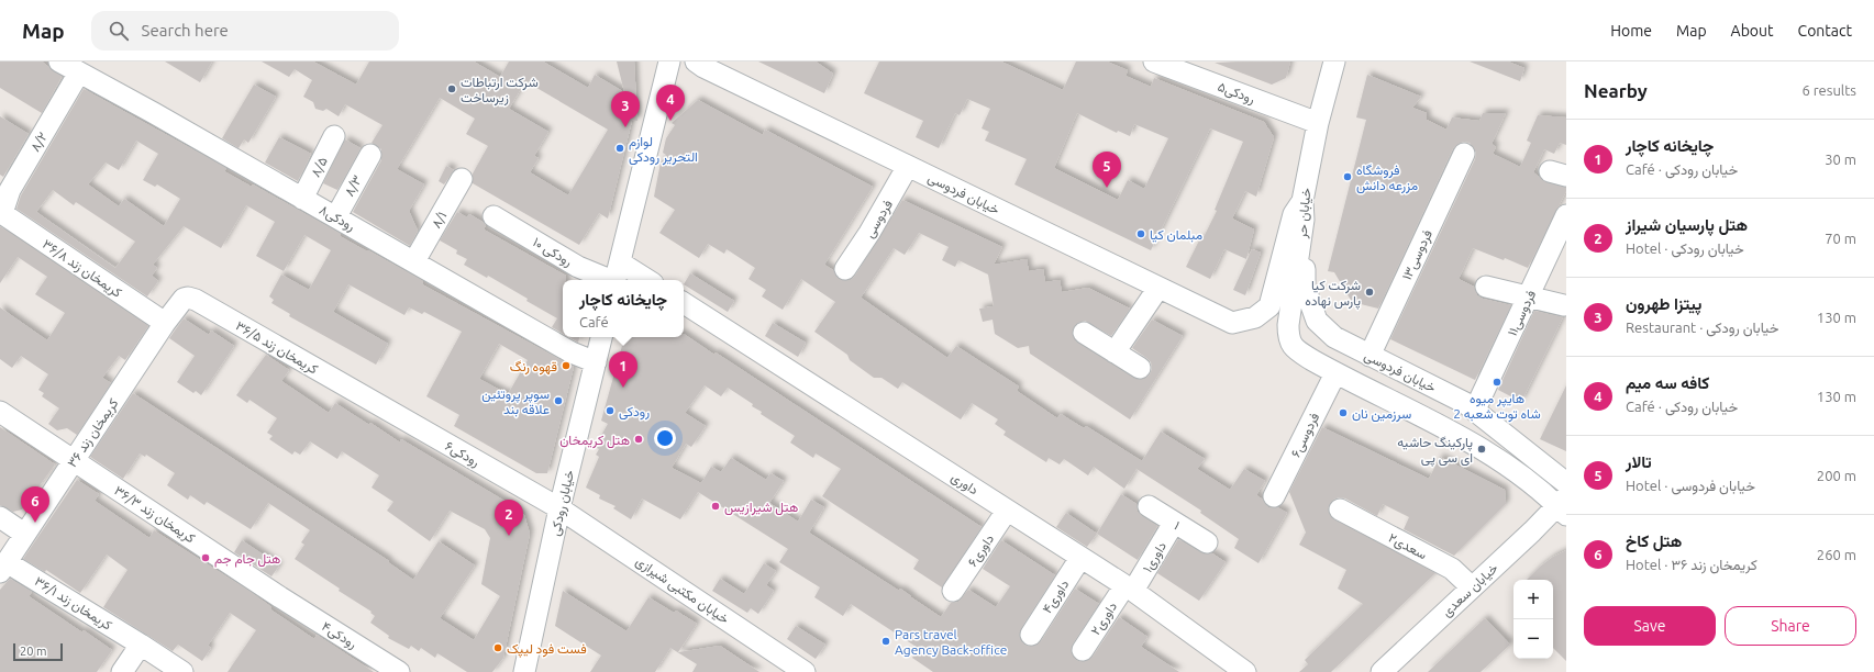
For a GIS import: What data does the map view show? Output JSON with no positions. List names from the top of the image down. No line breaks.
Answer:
{"streets":{"street":["رودکی۵","۸/۲","۸/۵","۸/۳","خیابان فردوسی","خیابان حر","رودکی۸","فردوسی","۸/۱","رودکی ۱۰","فردوسی۱۳","کریمخان زند ۳۶/۸","فردوسی۱۱","کریمخان زند ۳۶/۵","کریمخان زند ۳۶","فردوسی۶","رودکی۶","داوری","خیابان رودکی","کریمخان زند ۳۶/۳","۱","سعدی۲","داوری۶","داوری۱","خیابان مکتبی شیرازی","خیابان سعدی","داوری۴","کریمخان زند ۳۶/۱","داوری۲","رودکی۴"]},"crossings":[["رودکی۵","خیابان حر"],["۸/۲","رودکی۸"],["۸/۲","کریمخان زند ۳۶/۸"],["۸/۵","رودکی۸"],["۸/۳","رودکی۸"],["خیابان فردوسی","خیابان حر"],["خیابان فردوسی","فردوسی"],["خیابان فردوسی","فردوسی۱۳"],["خیابان فردوسی","فردوسی۱۱"],["خیابان حر","فردوسی۶"],["رودکی۸","۸/۱"],["رودکی۸","خیابان رودکی"],["کریمخان زند ۳۶/۸","کریمخان زند ۳۶"],["کریمخان زند ۳۶/۵","کریمخان زند ۳۶"],["کریمخان زند ۳۶/۵","رودکی۶"],["کریمخان زند ۳۶","کریمخان زند ۳۶/۳"],["کریمخان زند ۳۶","کریمخان زند ۳۶/۱"],["رودکی۶","خیابان رودکی"],["رودکی۶","خیابان مکتبی شیرازی"],["داوری","داوری۶"],["داوری","داوری۱"],["داوری","داوری۴"],["داوری","داوری۲"],["خیابان رودکی","خیابان مکتبی شیرازی"],["کریمخان زند ۳۶/۳","رودکی۴"],["۱","داوری۱"],["سعدی۲","خیابان سعدی"],["داوری۱","داوری۲"]],"places":["شرکت ارتباطات زیرساخت","لوازم التحریر رودکی","فروشگاه مزرعه دانش","مبلمان کیا","شرکت کیا پارس نهاده","قهوه رنگ","هایپر میوه شاه توت شعبه 2","سوپر پروتئین علاقه بند","رودکی","سرزمین نان","هتل کریمخان","پارکینگ حاشیه ای سی پی","هتل شیرازیس","هتل جام جم","Pars travel Agency Back-office","فست فود لیپک"],"scale_bar":"20 m","page":{"header":"Map","search":"Search here","nav":["Home","Map","About","Contact"],"heading":["Nearby","6 results"],"pins":["4","3","5","1","6","2"],"list":[{"mark":"1","name":"چایخانه کاچار","note":"Café · خیابان رودکی","value":"30 m"},{"mark":"2","name":"هتل پارسیان شیراز","note":"Hotel · خیابان رودکی","value":"70 m"},{"mark":"3","name":"پیتزا طهرون","note":"Restaurant · خیابان رودکی","value":"130 m"},{"mark":"4","name":"کافه سه میم","note":"Café · خیابان رودکی","value":"130 m"},{"mark":"5","name":"تالار","note":"Hotel · خیابان فردوسی","value":"200 m"},{"mark":"6","name":"هتل کاخ","note":"Hotel · کریمخان زند ۳۶","value":"260 m"}],"popup":["چایخانه کاچار","Café"],"map_buttons":["+","−"],"buttons":["Save","Share"],"scale":"20 m"}}
